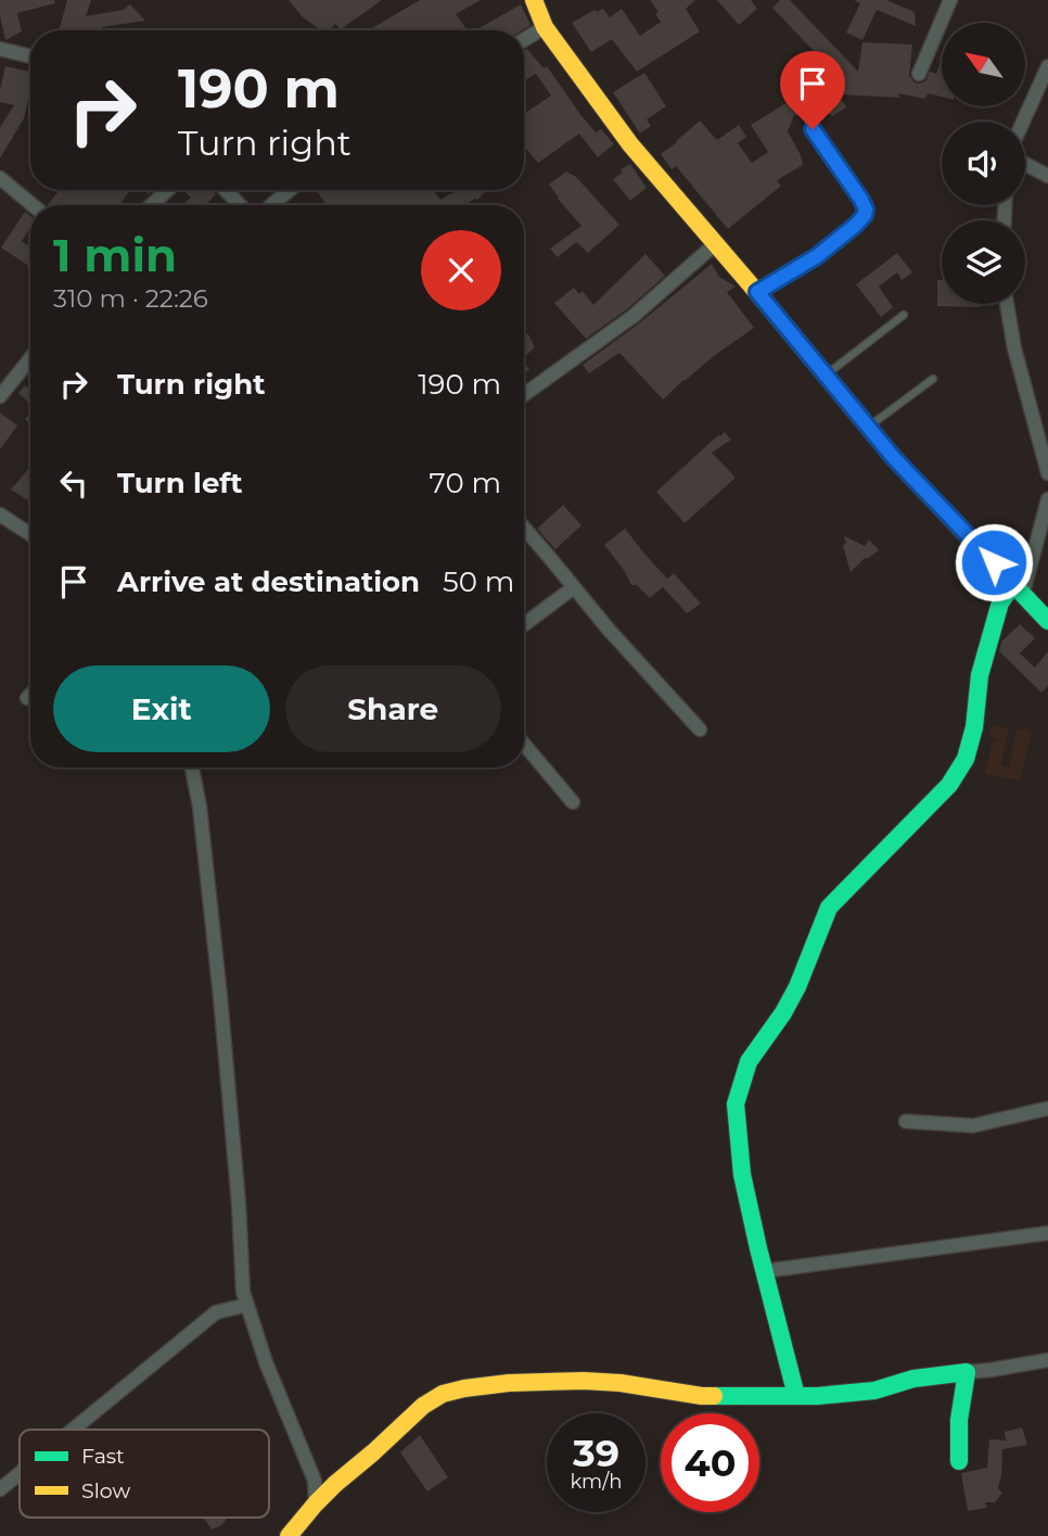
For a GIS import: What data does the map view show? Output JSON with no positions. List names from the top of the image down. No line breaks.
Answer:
{"legend":["Fast","Slow"],"north":"top left","page":{"turn":["190 m","Turn right"],"heading":["1 min","310 m · 22:26"],"list":[{"name":"Turn right","value":"190 m"},{"name":"Turn left","value":"70 m"},{"name":"Arrive at destination","value":"50 m"}],"buttons":["Exit","Share"],"speed":"39 km/h","limit":"40"}}
